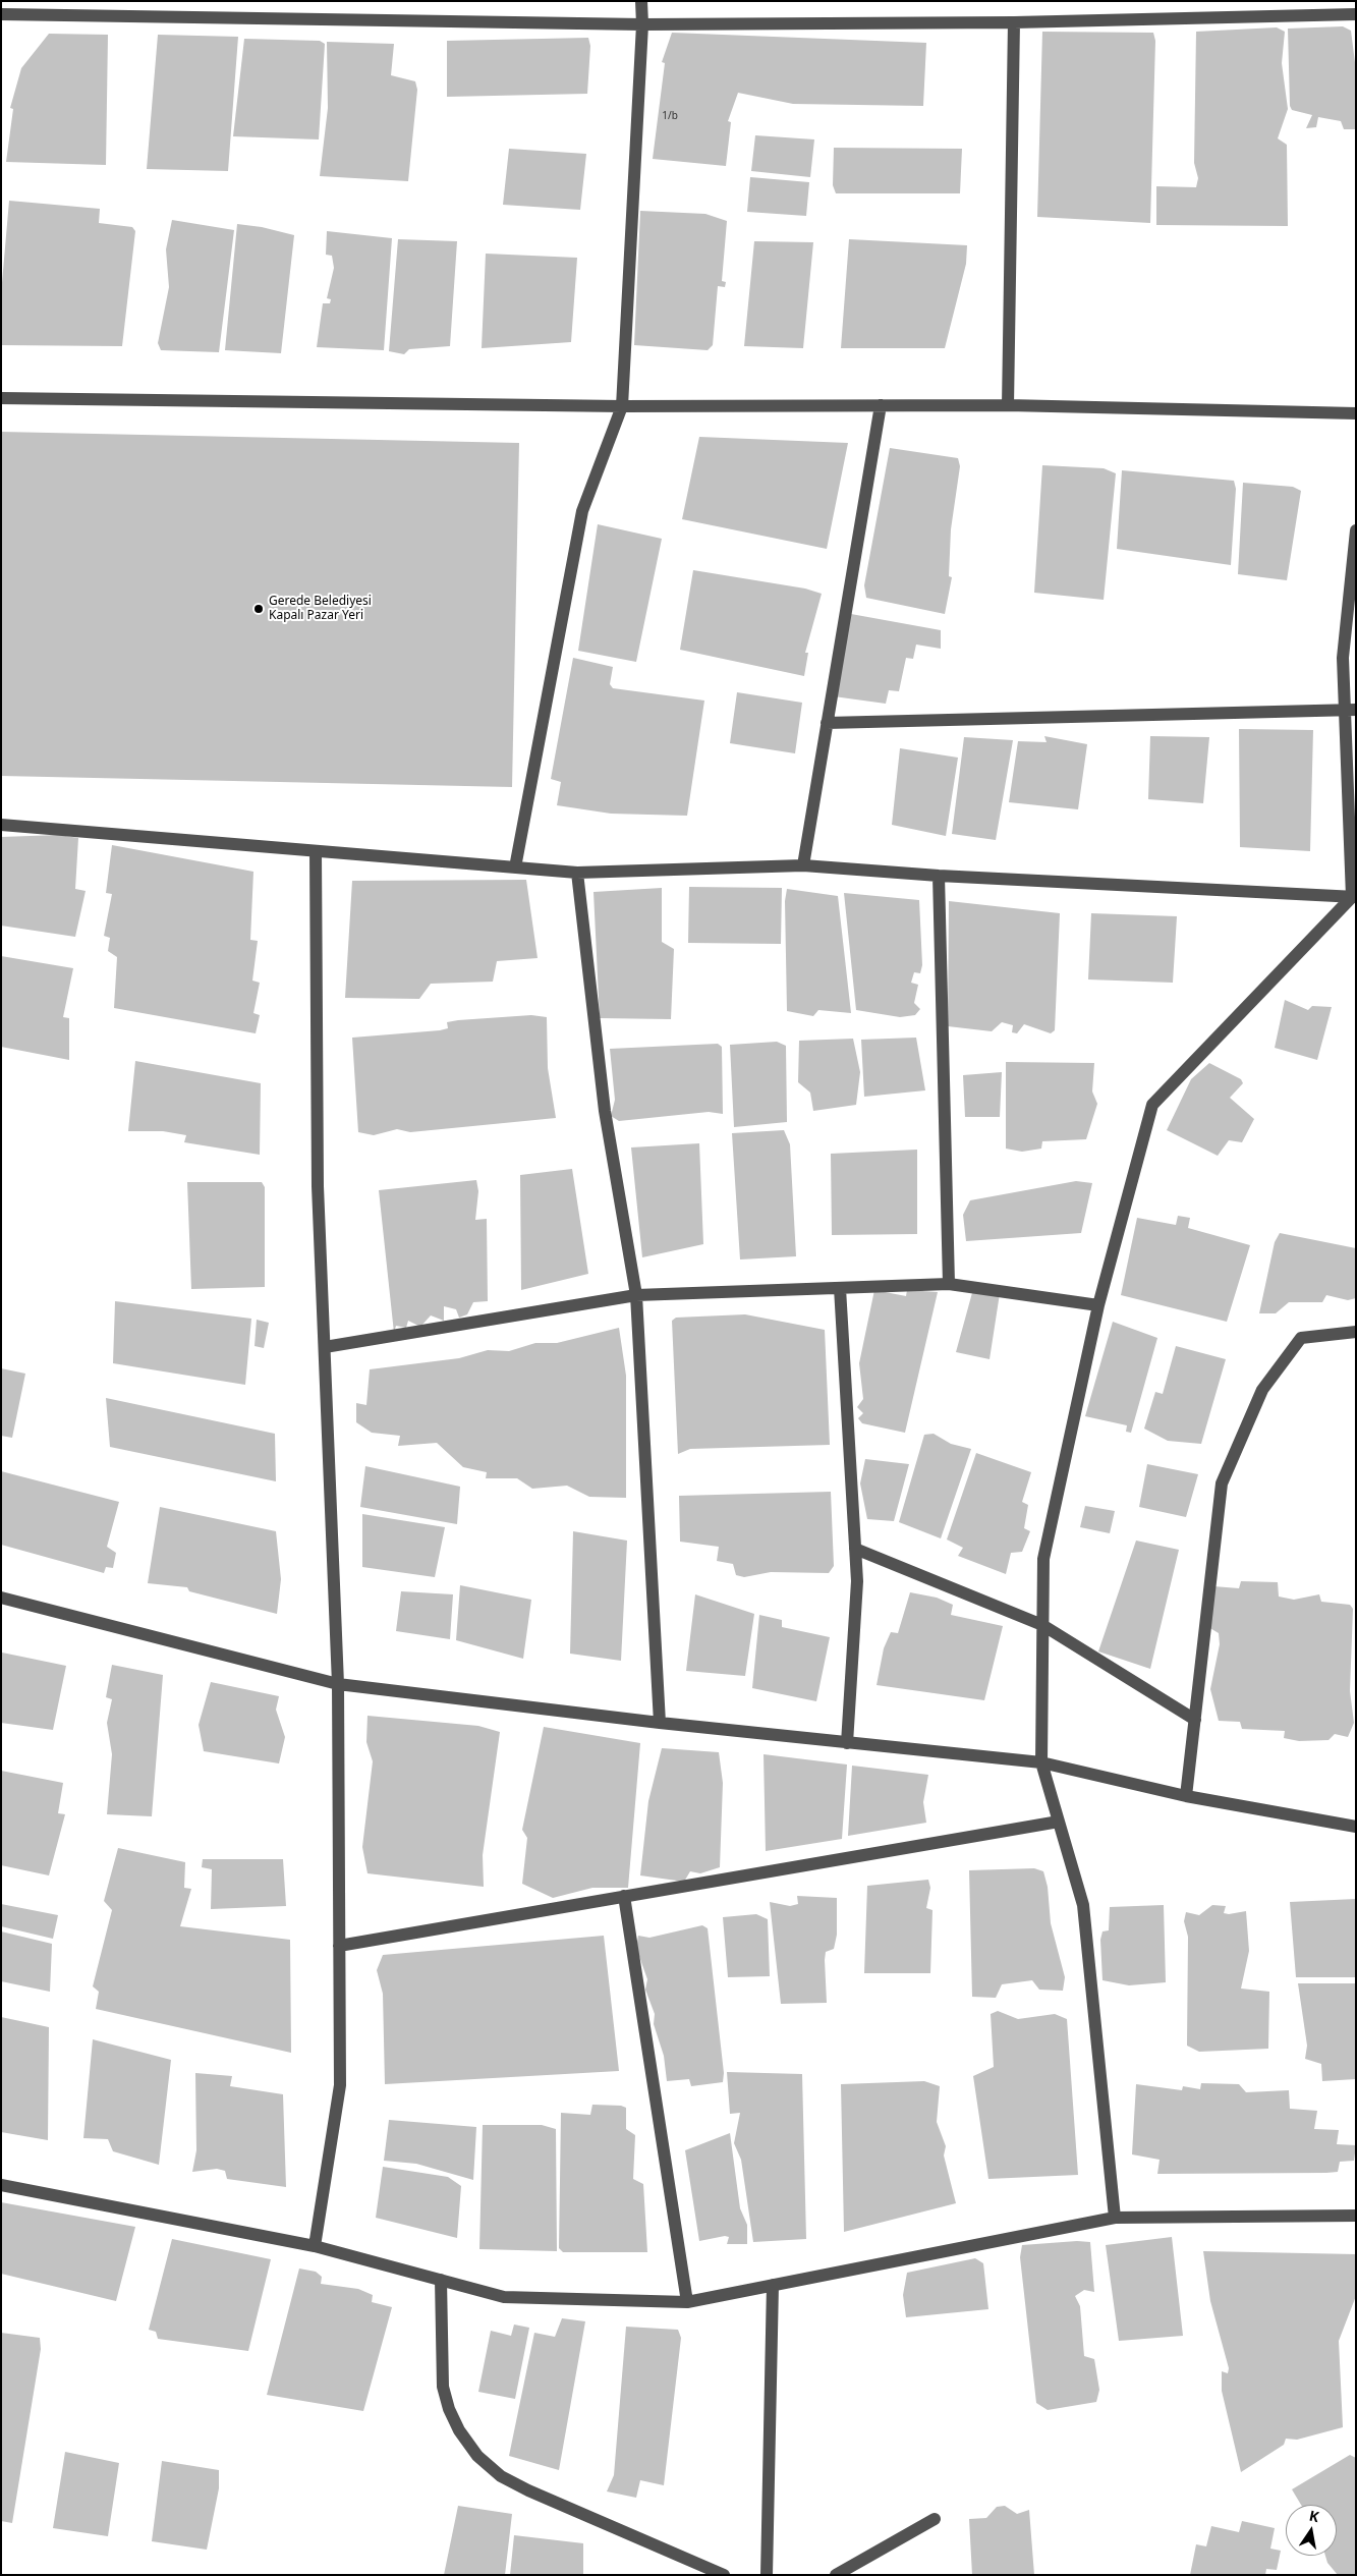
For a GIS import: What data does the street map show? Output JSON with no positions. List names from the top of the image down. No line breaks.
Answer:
{"places":["Gerede Belediyesi Kapalı Pazar Yeri"],"house_numbers":["1/b"],"north":"top"}
